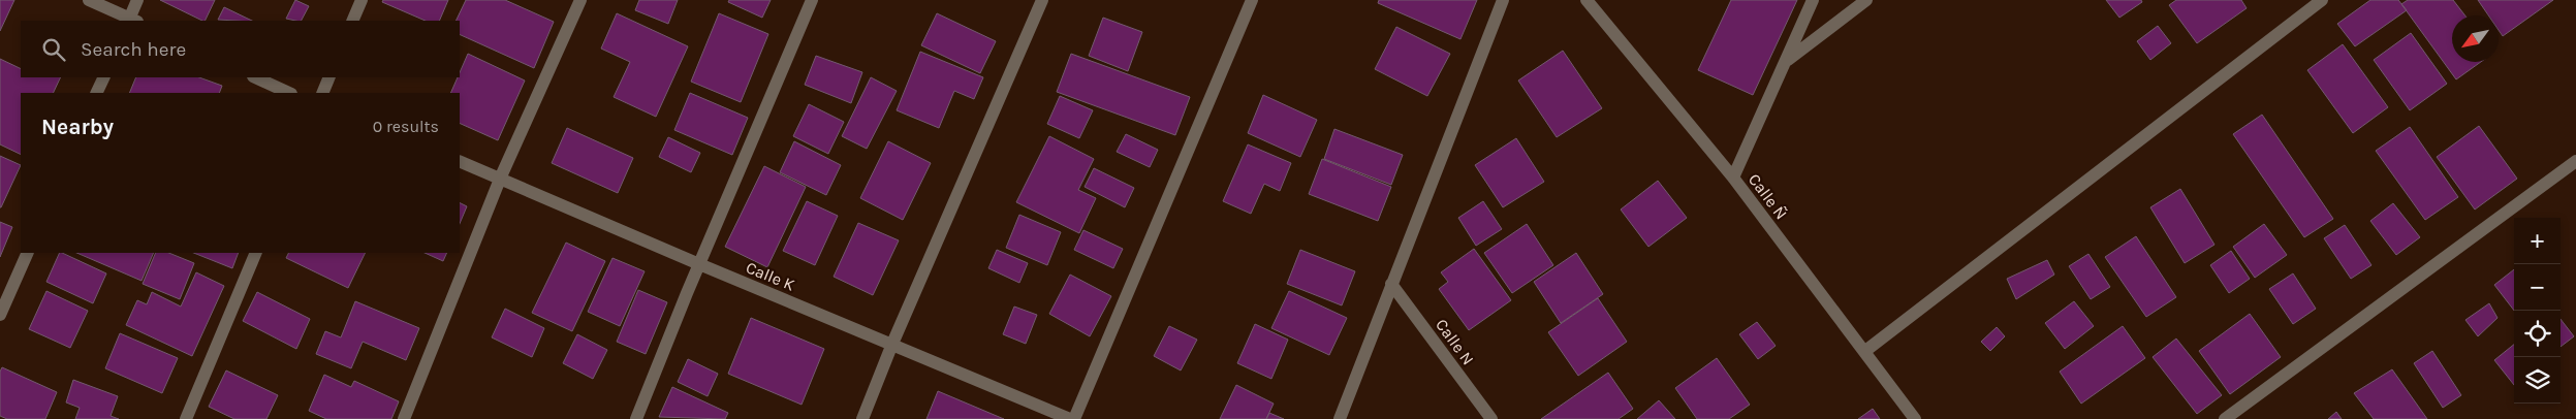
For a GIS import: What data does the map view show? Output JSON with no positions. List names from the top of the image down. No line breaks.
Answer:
{"streets":{"street":["Calle Ñ","Calle K","Calle N"]},"north":"bottom left","page":{"search":"Search here","heading":["Nearby","0 results"],"map_buttons":["+","−"]}}
